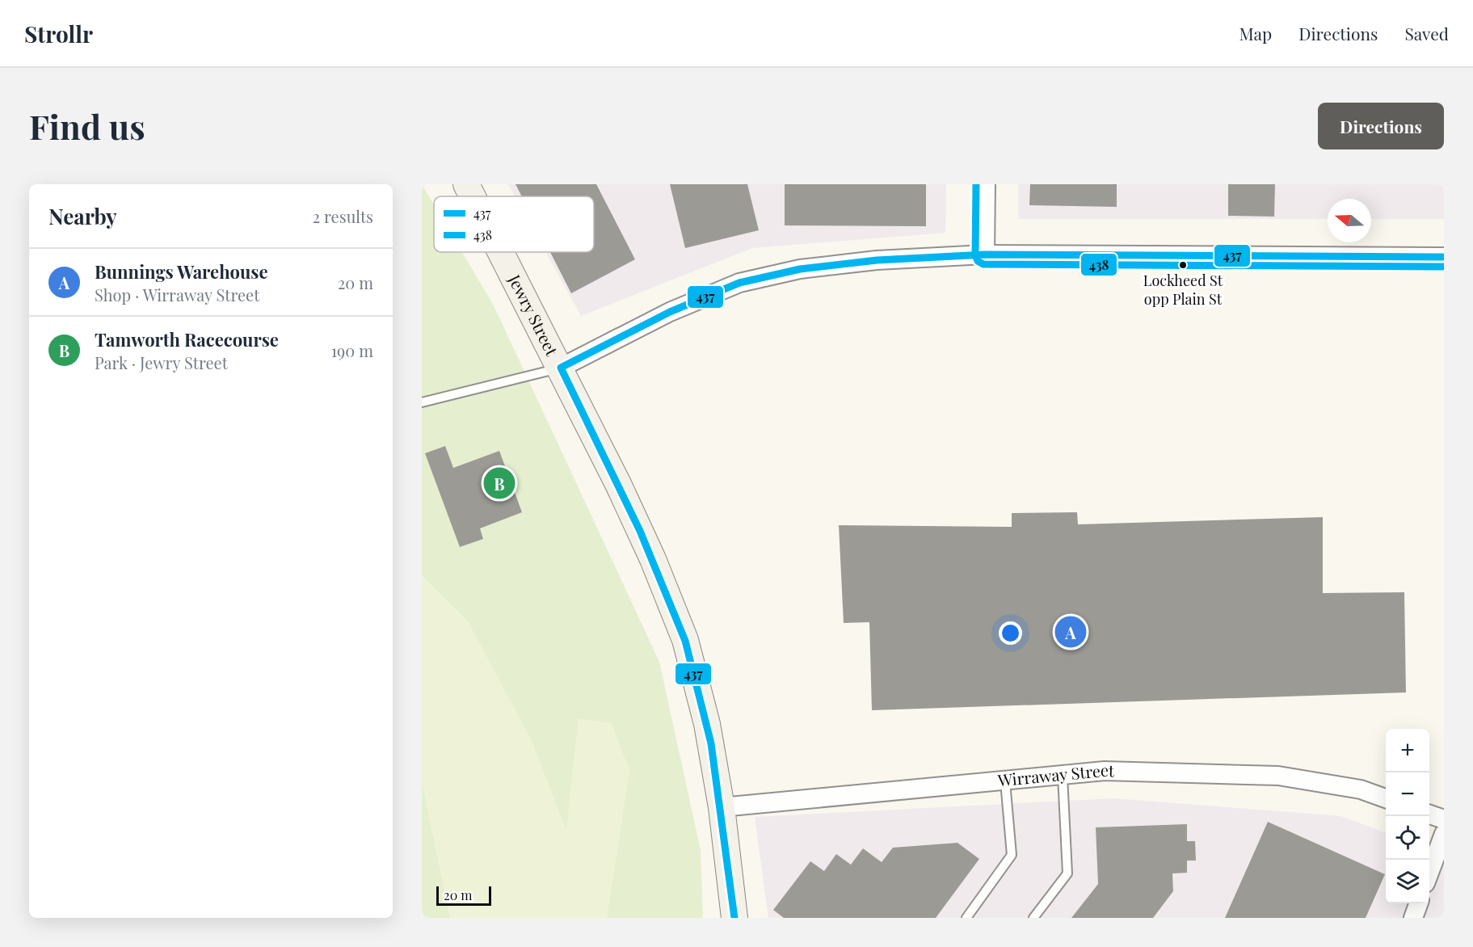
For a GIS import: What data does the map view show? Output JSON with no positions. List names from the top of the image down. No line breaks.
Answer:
{"streets":{"main road":["Jewry Street"],"street":["Wirraway Street"]},"crossings":[["Jewry Street","Wirraway Street"]],"places":["Lockheed St opp Plain St"],"lines":["transit line 438","transit line 437"],"legend":["437","438"],"scale_bar":"20 m","north":"left","page":{"header":"Strollr","nav":["Map","Directions","Saved"],"buttons":"Directions","title":"Find us","heading":["Nearby","2 results"],"list":[{"mark":"A","name":"Bunnings Warehouse","note":"Shop · Wirraway Street","value":"20 m"},{"mark":"B","name":"Tamworth Racecourse","note":"Park · Jewry Street","value":"190 m"}],"pins":["B","A"],"map_buttons":["+","−"],"scale":"20 m"}}
